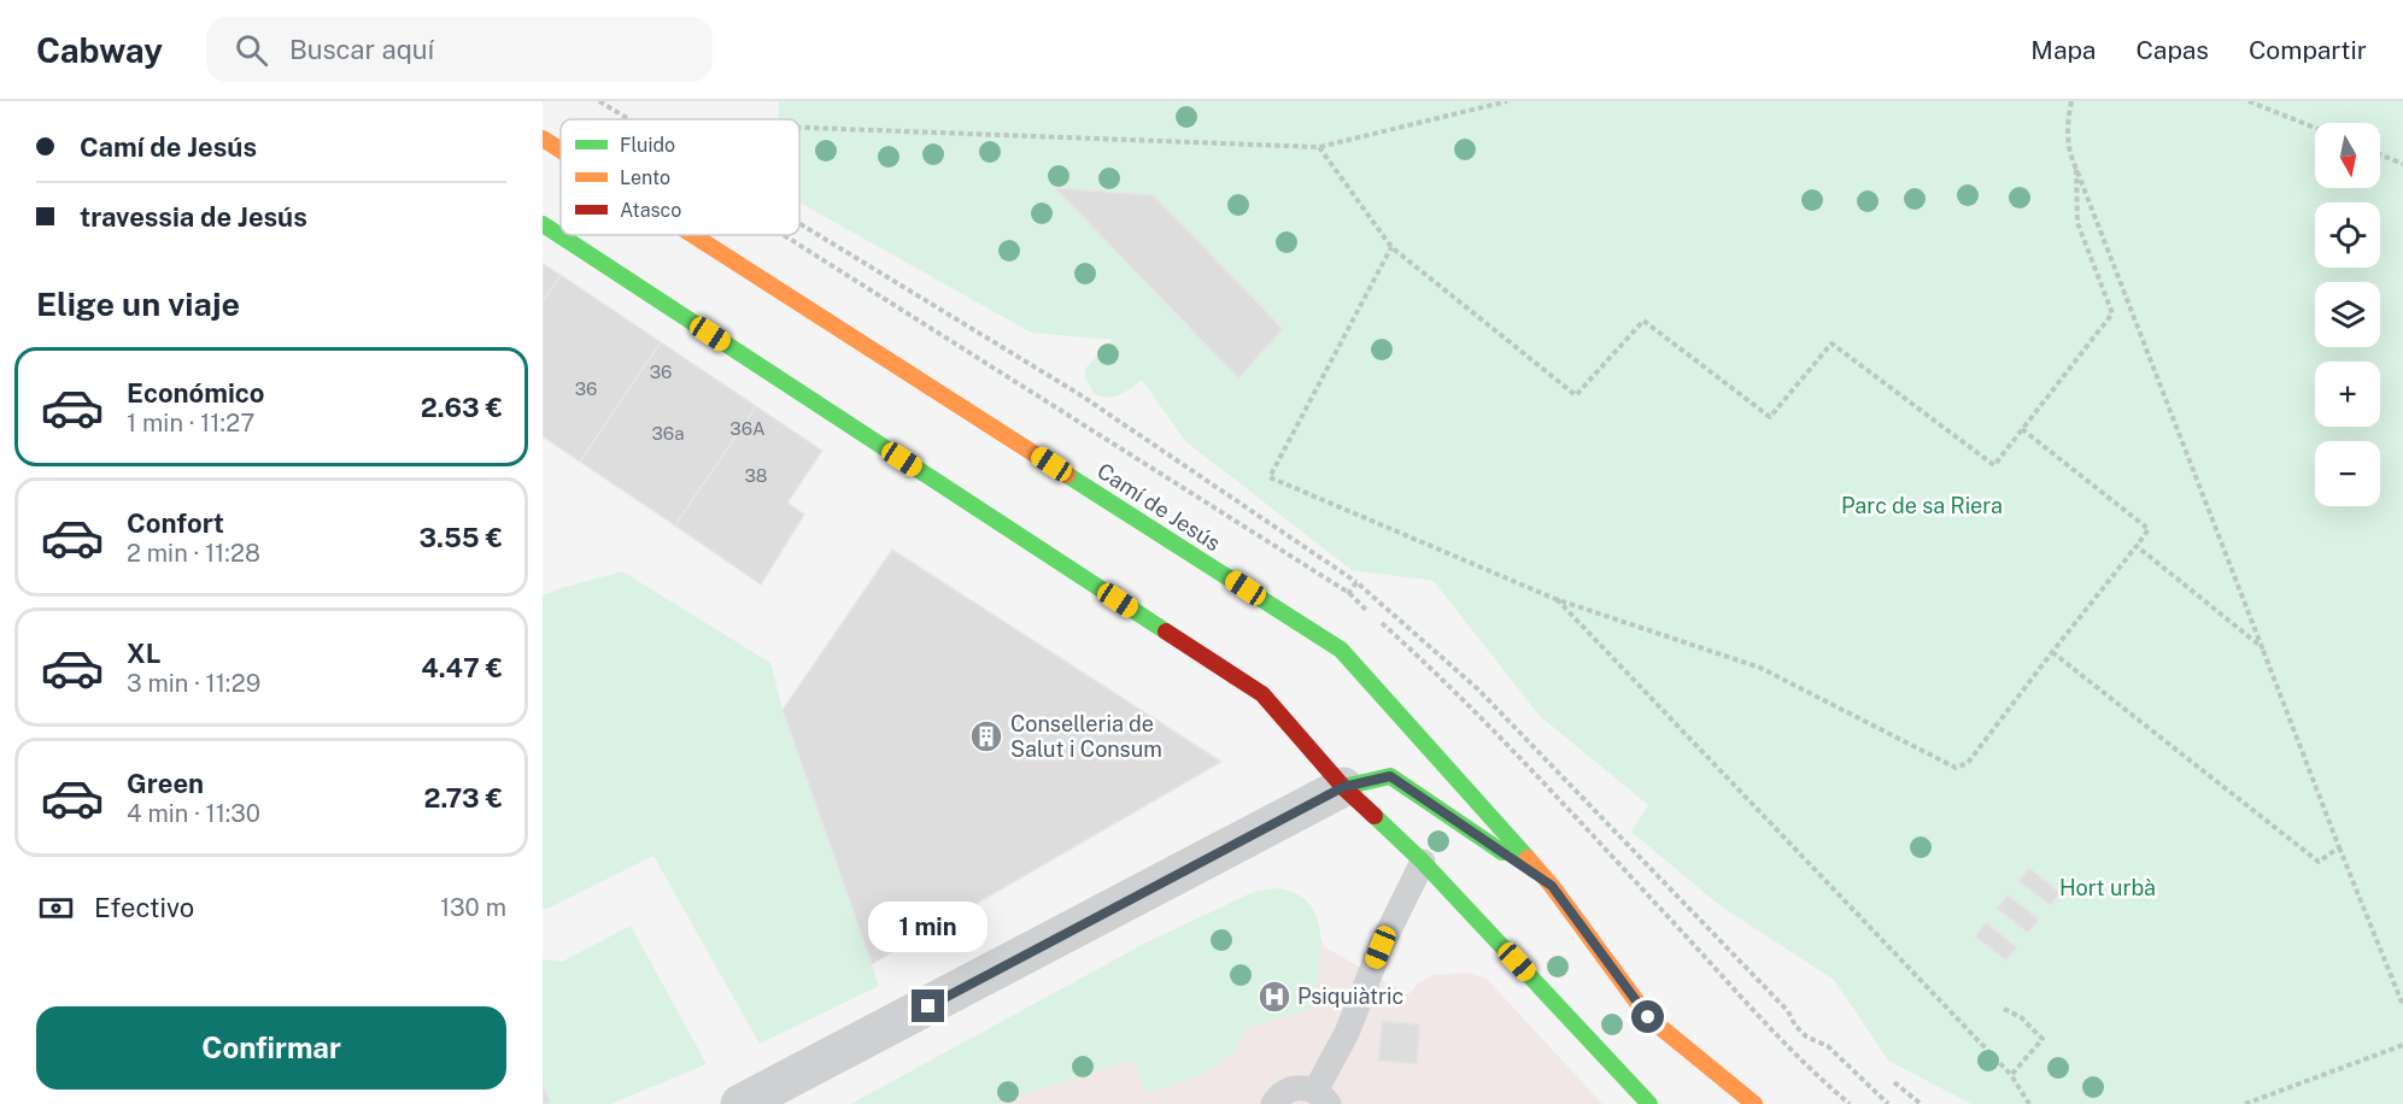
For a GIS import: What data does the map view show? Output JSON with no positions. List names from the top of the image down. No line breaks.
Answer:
{"streets":{"main road":["Camí de Jesús"]},"parks":["Parc de sa Riera","Hort urbà"],"places":{"building":["Conselleria de Salut i Consum"],"hospital":["Psiquiàtric"]},"house_numbers":["36","36","36A","36a","38"],"legend":["Fluido","Lento","Atasco"],"north":"bottom","page":{"header":"Cabway","search":"Buscar aquí","nav":["Mapa","Capas","Compartir"],"banner":["Camí de Jesús","travessia de Jesús"],"map_buttons":["+","−"],"heading":"Elige un viaje","list":[{"name":"Económico","note":"1 min · 11:27","value":"2.63 €"},{"name":"Confort","note":"2 min · 11:28","value":"3.55 €"},{"name":"XL","note":"3 min · 11:29","value":"4.47 €"},{"name":"Green","note":"4 min · 11:30","value":"2.73 €"}],"pay":["Efectivo","130 m"],"bubble":"1 min","buttons":"Confirmar"}}
